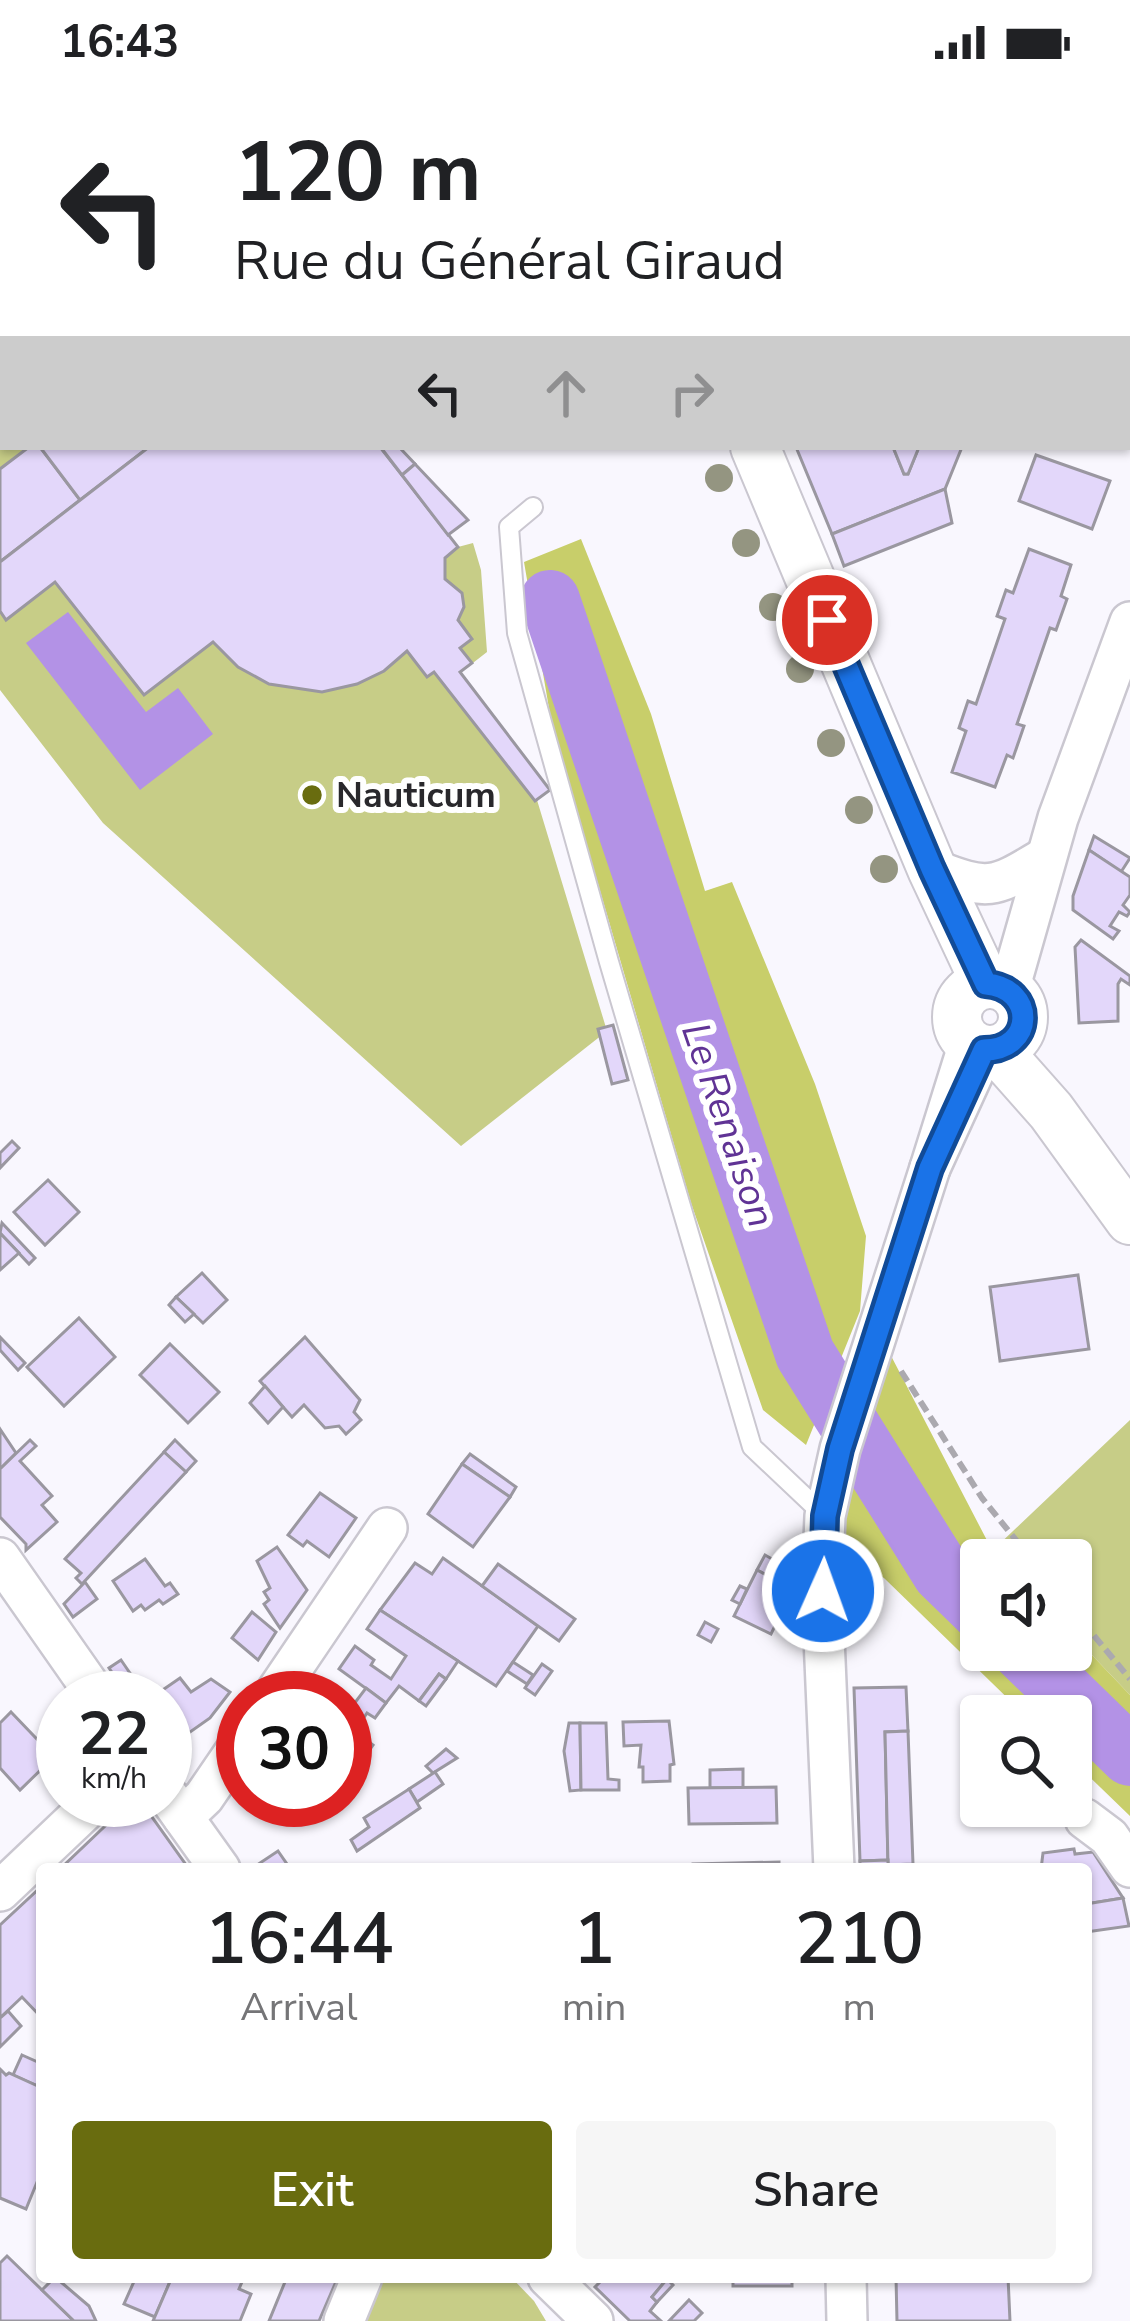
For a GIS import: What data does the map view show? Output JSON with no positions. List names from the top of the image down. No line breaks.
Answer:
{"water":["Le Renaison"],"places":["Nauticum"],"page":{"status":"16:43","turn":["120 m","Rue du Général Giraud"],"speed":"22 km/h","limit":"30","eta":["16:44","Arrival","1","min","210","m"],"buttons":["Exit","Share"]}}
